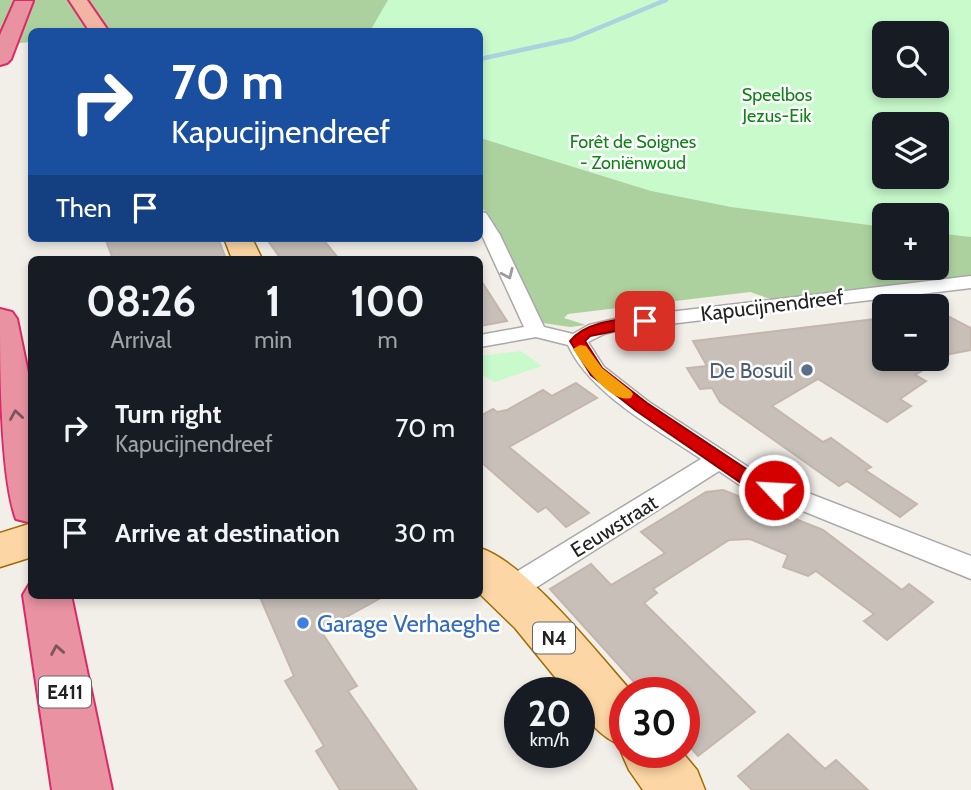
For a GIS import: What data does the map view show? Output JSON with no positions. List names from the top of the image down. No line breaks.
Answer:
{"streets":{"highway":["E411"],"main road":["N4"],"street":["Kapucijnendreef","Eeuwstraat"]},"crossings":[["Eeuwstraat","N4"]],"parks":["Speelbos Jezus-Eik","Forêt de Soignes - Zoniënwoud"],"places":["De Bosuil","Garage Verhaeghe"],"page":{"map_buttons":["+","−"],"turn":["70 m","Kapucijnendreef"],"then":"Then","eta":["08:26","Arrival","1","min","100","m"],"list":[{"name":"Turn right","note":"Kapucijnendreef","value":"70 m"},{"name":"Arrive at destination","value":"30 m"}],"speed":"20 km/h","limit":"30"}}
